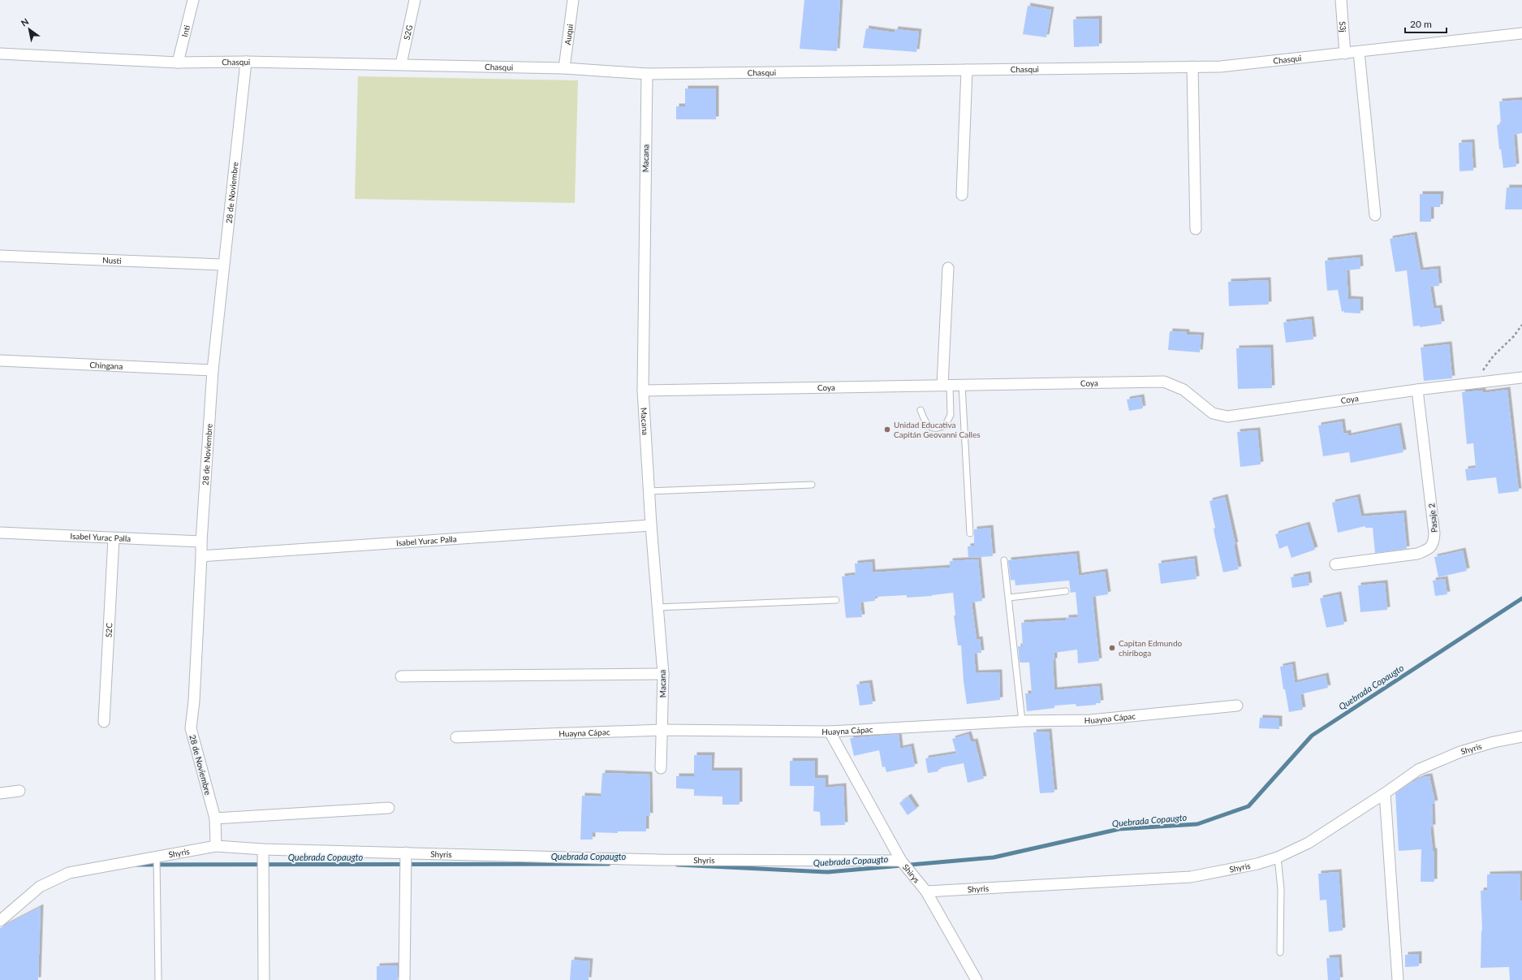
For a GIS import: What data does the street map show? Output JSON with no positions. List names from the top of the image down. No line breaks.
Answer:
{"streets":{"street":["S3j","Inti","S2G","Auqui","Chasqui","Macana","28 de Noviembre","Nusti","Chingana","Coya","Pasaje 2","Isabel Yurac Palla","S2C","Huayna Cápac","Shyris","Shirys"]},"crossings":[["S3j","Chasqui"],["Inti","Chasqui"],["S2G","Chasqui"],["Auqui","Chasqui"],["Chasqui","Macana"],["Chasqui","28 de Noviembre"],["Macana","Coya"],["Macana","Isabel Yurac Palla"],["Macana","Huayna Cápac"],["28 de Noviembre","Nusti"],["28 de Noviembre","Chingana"],["28 de Noviembre","Isabel Yurac Palla"],["28 de Noviembre","Shyris"],["Coya","Pasaje 2"],["Isabel Yurac Palla","S2C"],["Huayna Cápac","Shirys"],["Shyris","Shirys"]],"water":["Quebrada Copaugto"],"places":["Unidad Educativa Capitán Geovanni Calles","Capitan Edmundo chiriboga"],"scale_bar":"20 m","north":"top left"}
